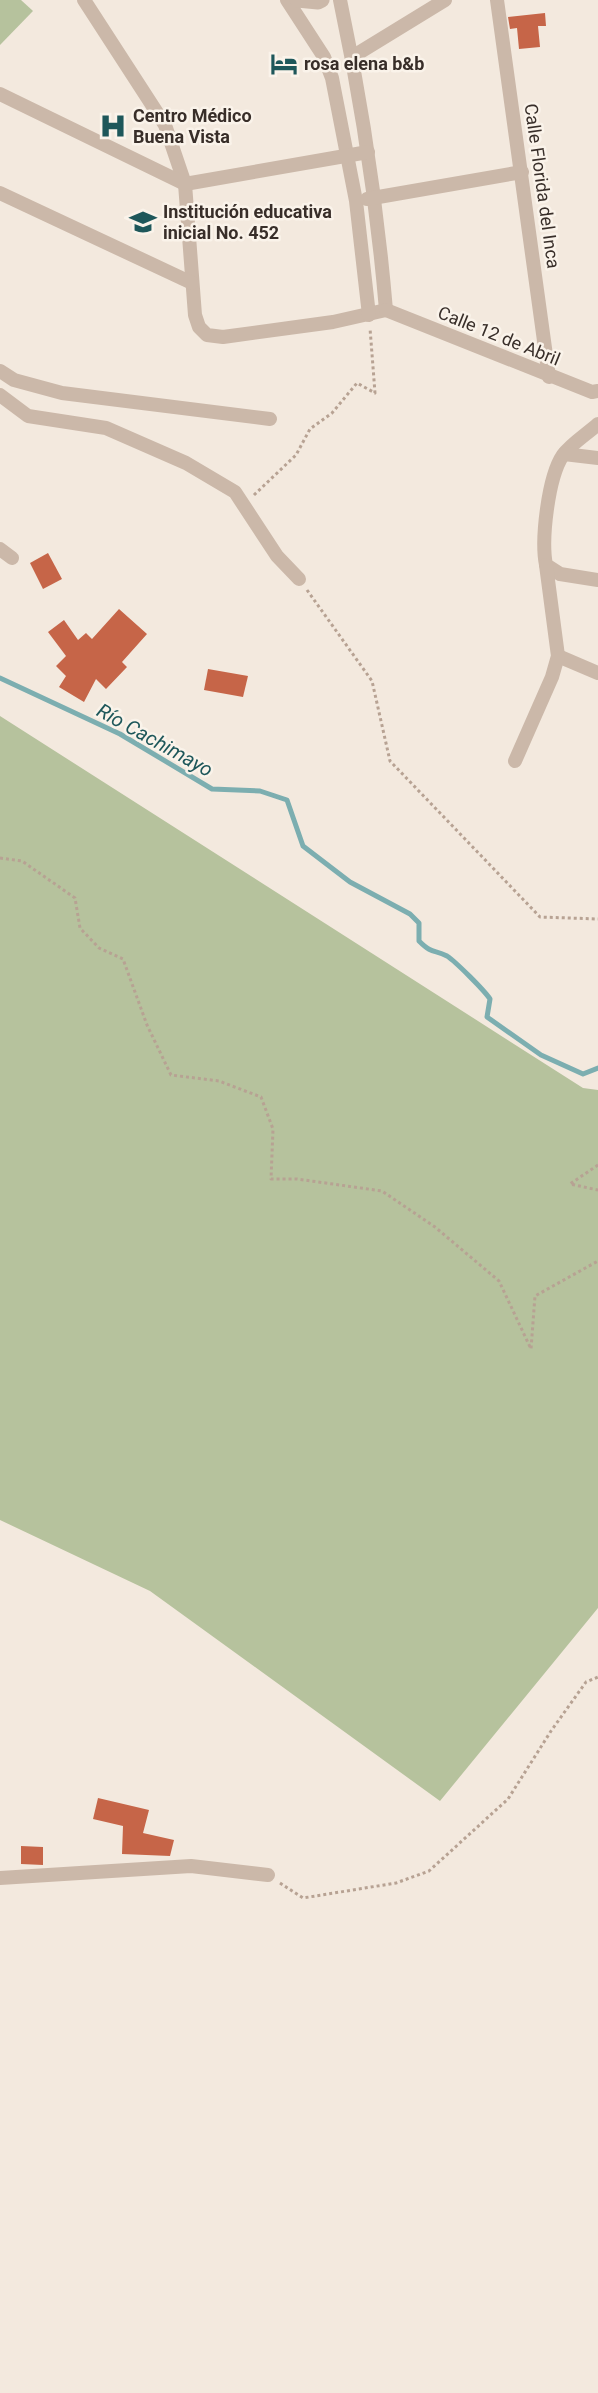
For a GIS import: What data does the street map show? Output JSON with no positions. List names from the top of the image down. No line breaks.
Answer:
{"streets":{"street":["Calle Florida del Inca","Calle 12 de Abril"]},"crossings":[["Calle Florida del Inca","Calle 12 de Abril"]],"water":["Río Cachimayo"],"places":{"hotel":["rosa elena b&b"],"hospital":["Centro Médico Buena Vista"],"school or university":["Institución educativa inicial No. 452"]}}
